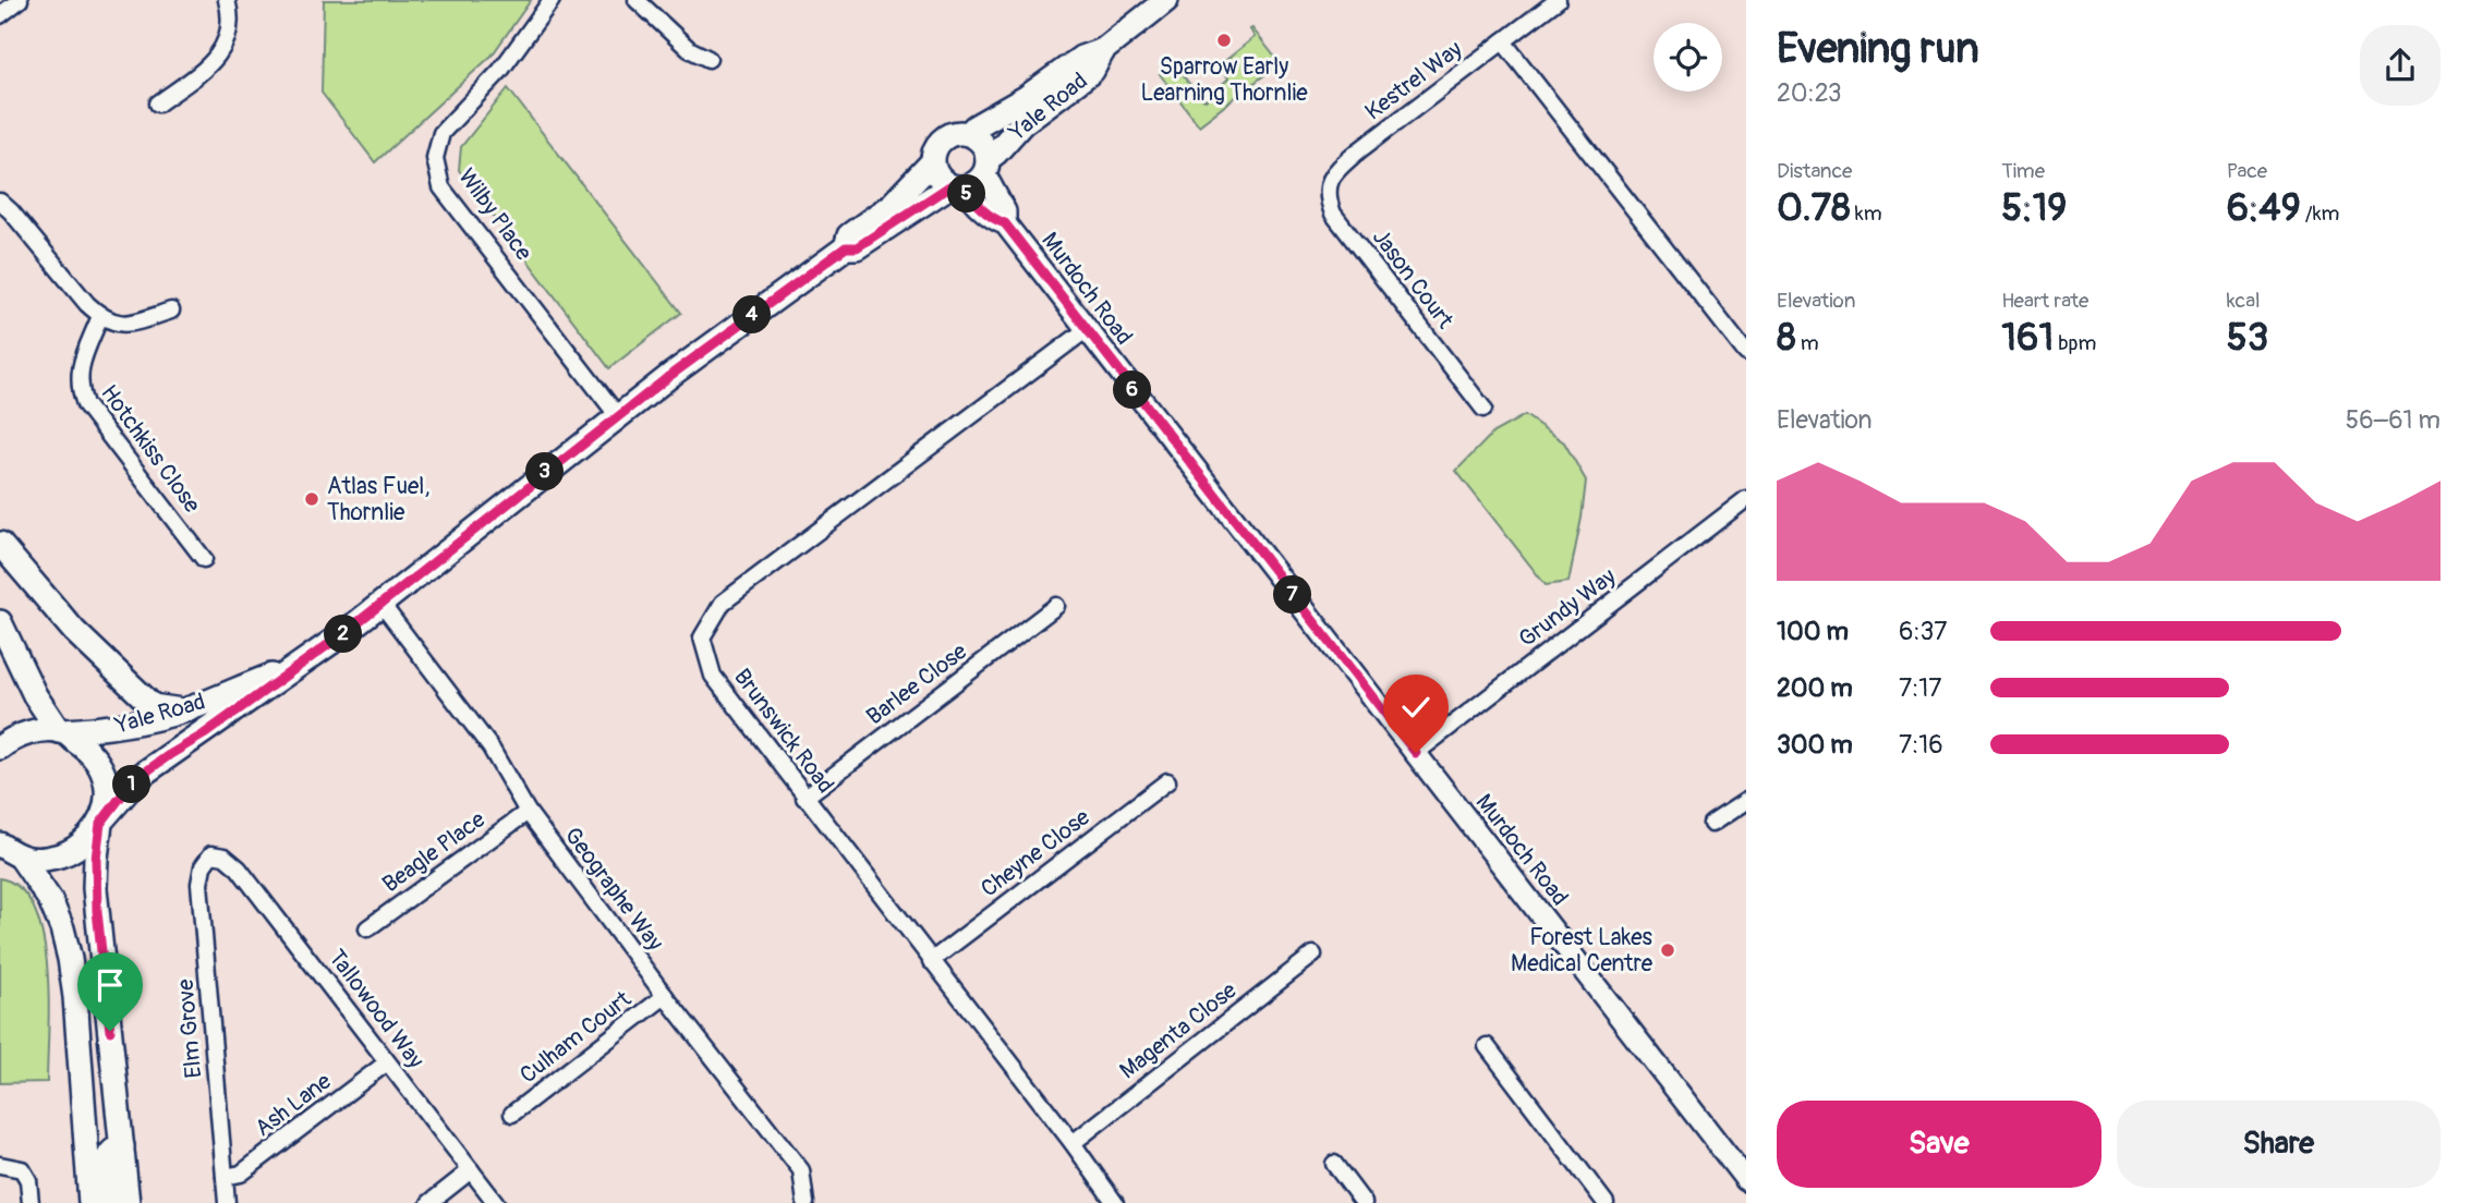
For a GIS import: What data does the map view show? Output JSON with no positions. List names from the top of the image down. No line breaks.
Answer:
{"streets":{"main road":["Yale Road","Murdoch Road"],"street":["Kestrel Way","Wilby Place","Jason Court","Hotchkiss Close","Grundy Way","Barlee Close","Brunswick Road","Beagle Place","Cheyne Close","Geographe Way","Tallowood Way","Elm Grove","Magenta Close","Culham Court","Ash Lane"]},"crossings":[["Kestrel Way","Jason Court"],["Yale Road","Wilby Place"],["Yale Road","Murdoch Road"],["Yale Road","Geographe Way"],["Murdoch Road","Grundy Way"],["Murdoch Road","Brunswick Road"],["Barlee Close","Brunswick Road"],["Brunswick Road","Cheyne Close"],["Brunswick Road","Magenta Close"],["Beagle Place","Geographe Way"],["Geographe Way","Culham Court"],["Tallowood Way","Elm Grove"],["Tallowood Way","Ash Lane"],["Elm Grove","Ash Lane"]],"places":["Sparrow Early Learning Thornlie","Atlas Fuel, Thornlie","Forest Lakes Medical Centre"],"page":{"heading":["Evening run","20:23"],"stats":[["Distance","0.78 km"],["Time","5:19"],["Pace","6:49 /km"],["Elevation","8 m"],["Heart rate","161 bpm"],["kcal","53"]],"pins":["5","4","6","3","7","2","1"],"chart":["Elevation","56–61 m"],"list":[{"name":"100 m","note":"6:37"},{"name":"200 m","note":"7:17"},{"name":"300 m","note":"7:16"}],"buttons":["Save","Share"]}}
